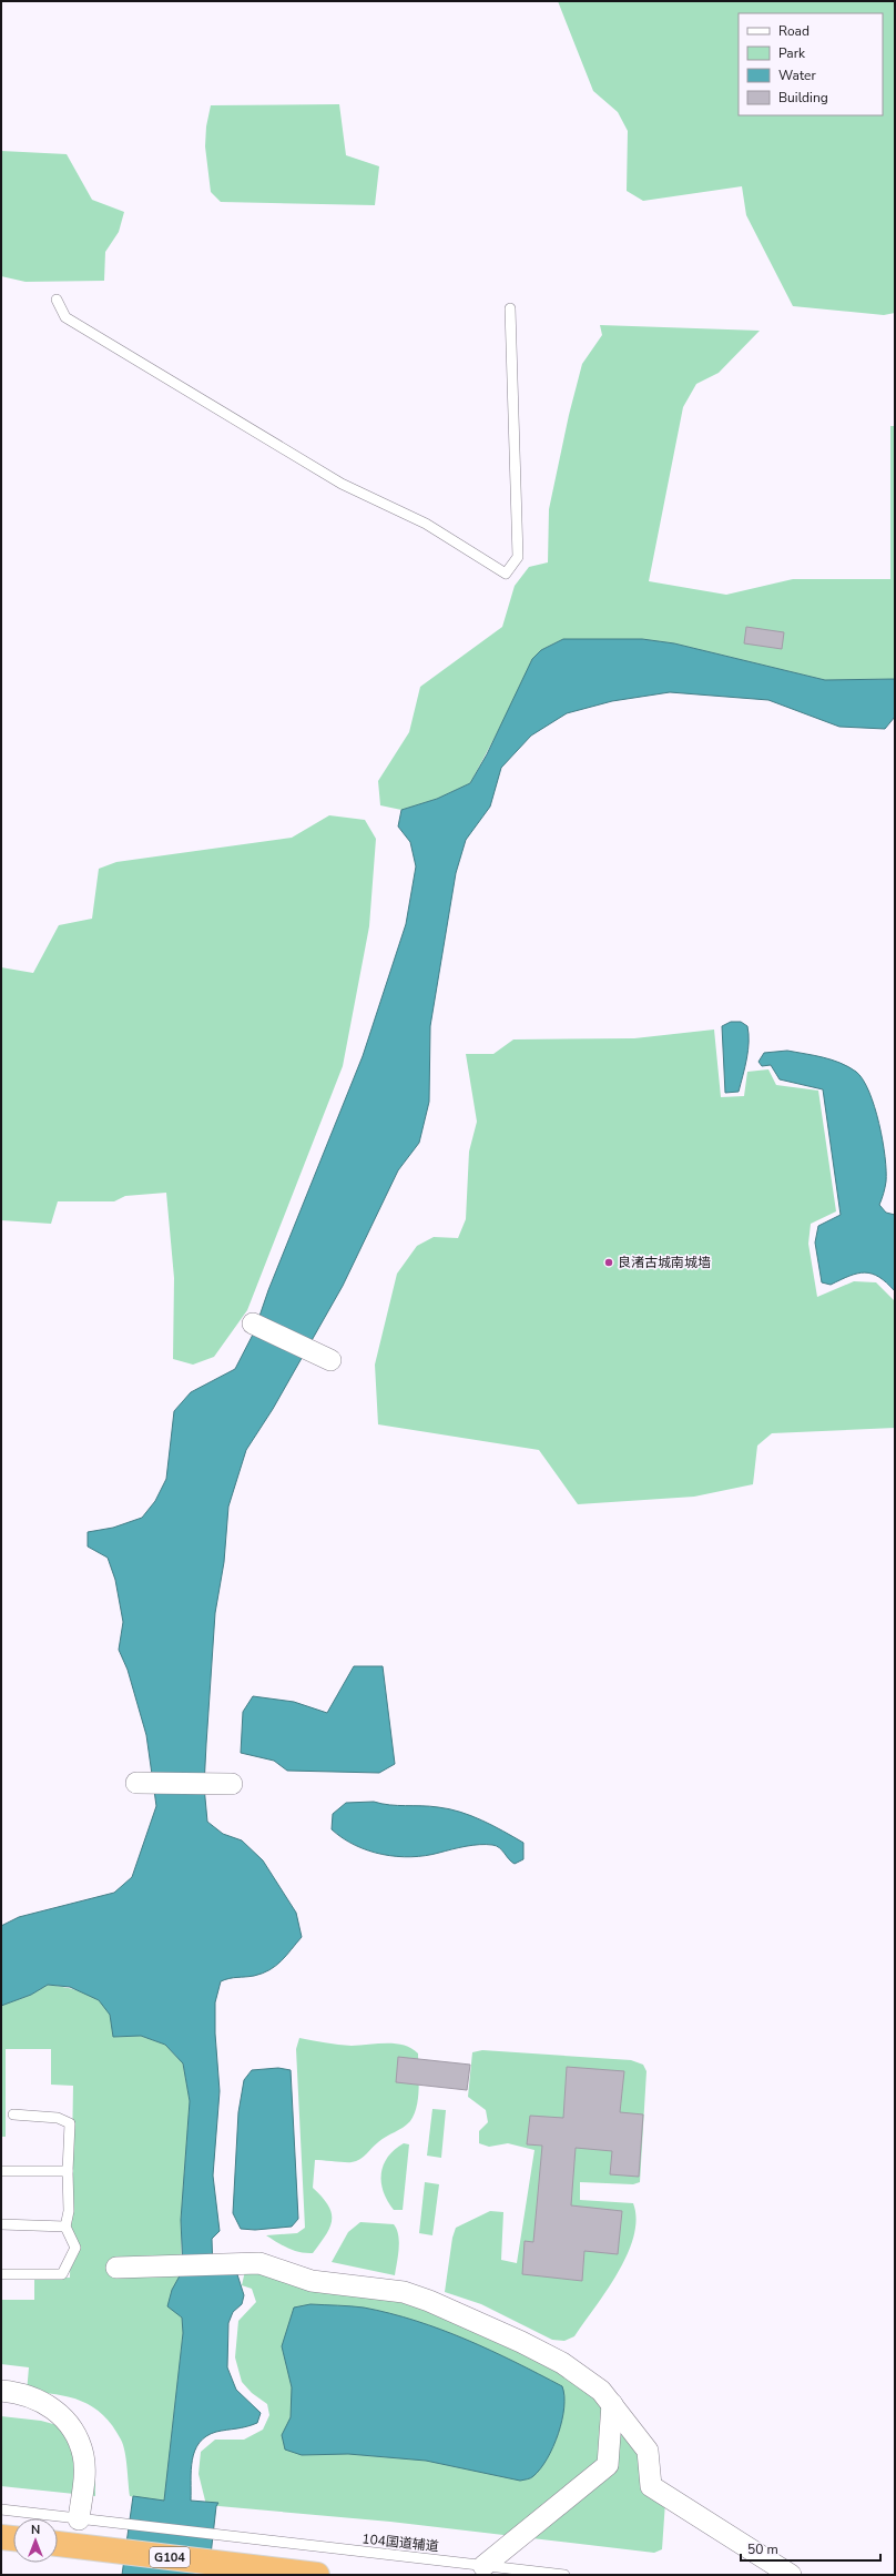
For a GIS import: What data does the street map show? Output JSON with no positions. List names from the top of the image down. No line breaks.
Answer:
{"streets":{"highway":["G104"],"lane":["104国道辅道"]},"places":["良渚古城南城墙"],"legend":["Road","Park","Water","Building"],"scale_bar":"50 m","north":"top"}
